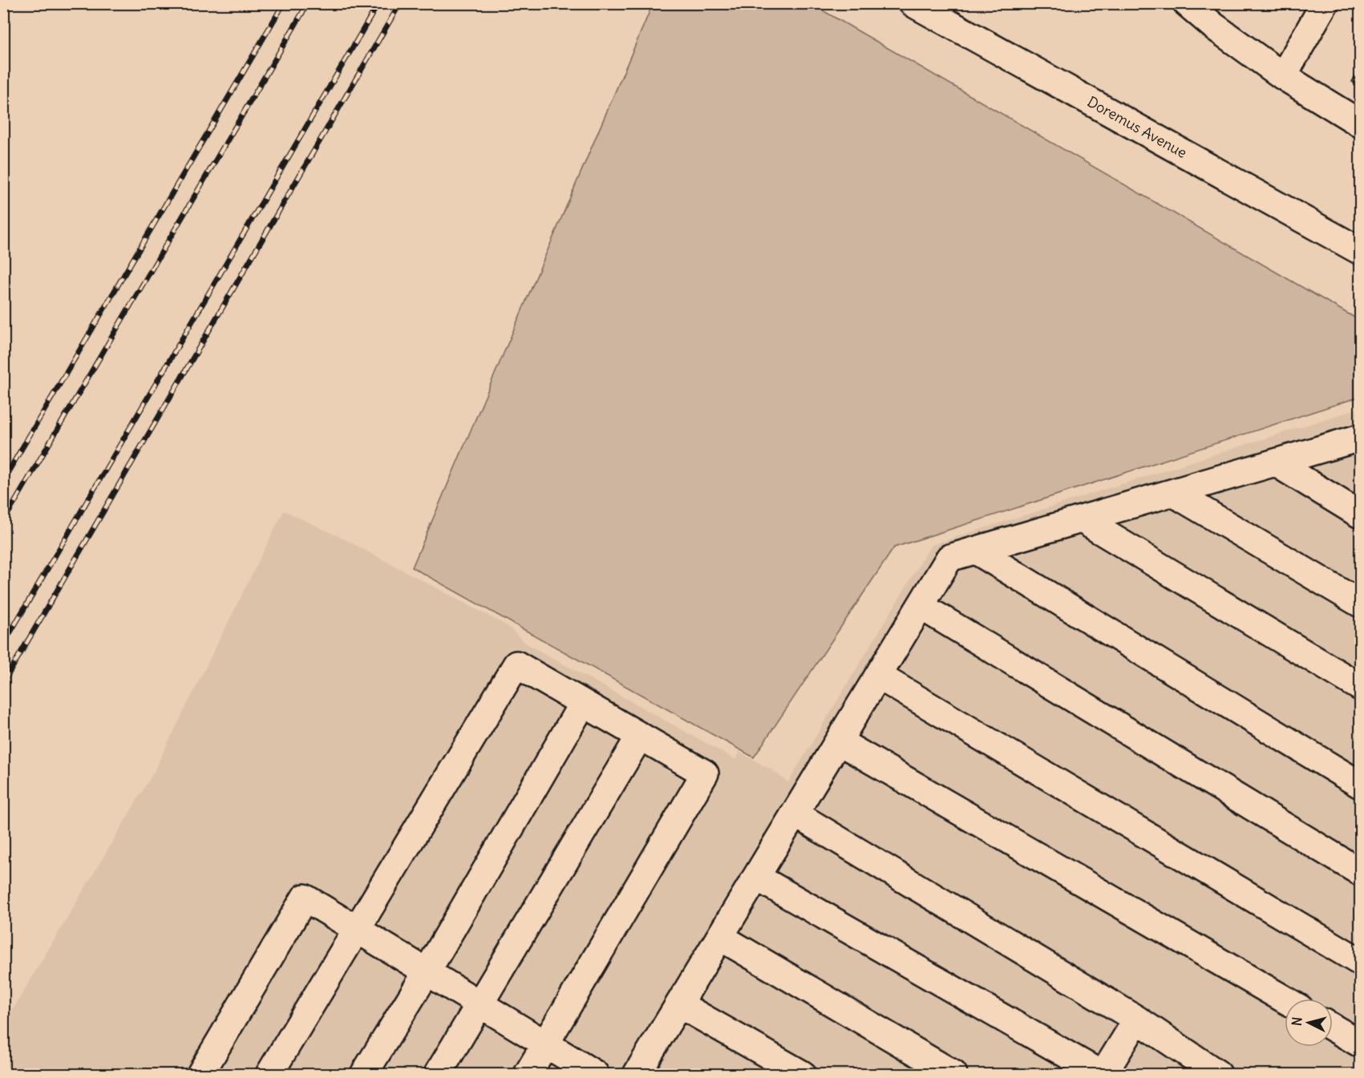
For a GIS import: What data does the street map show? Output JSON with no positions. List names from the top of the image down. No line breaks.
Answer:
{"streets":{"main road":["Doremus Avenue"]},"north":"left"}
